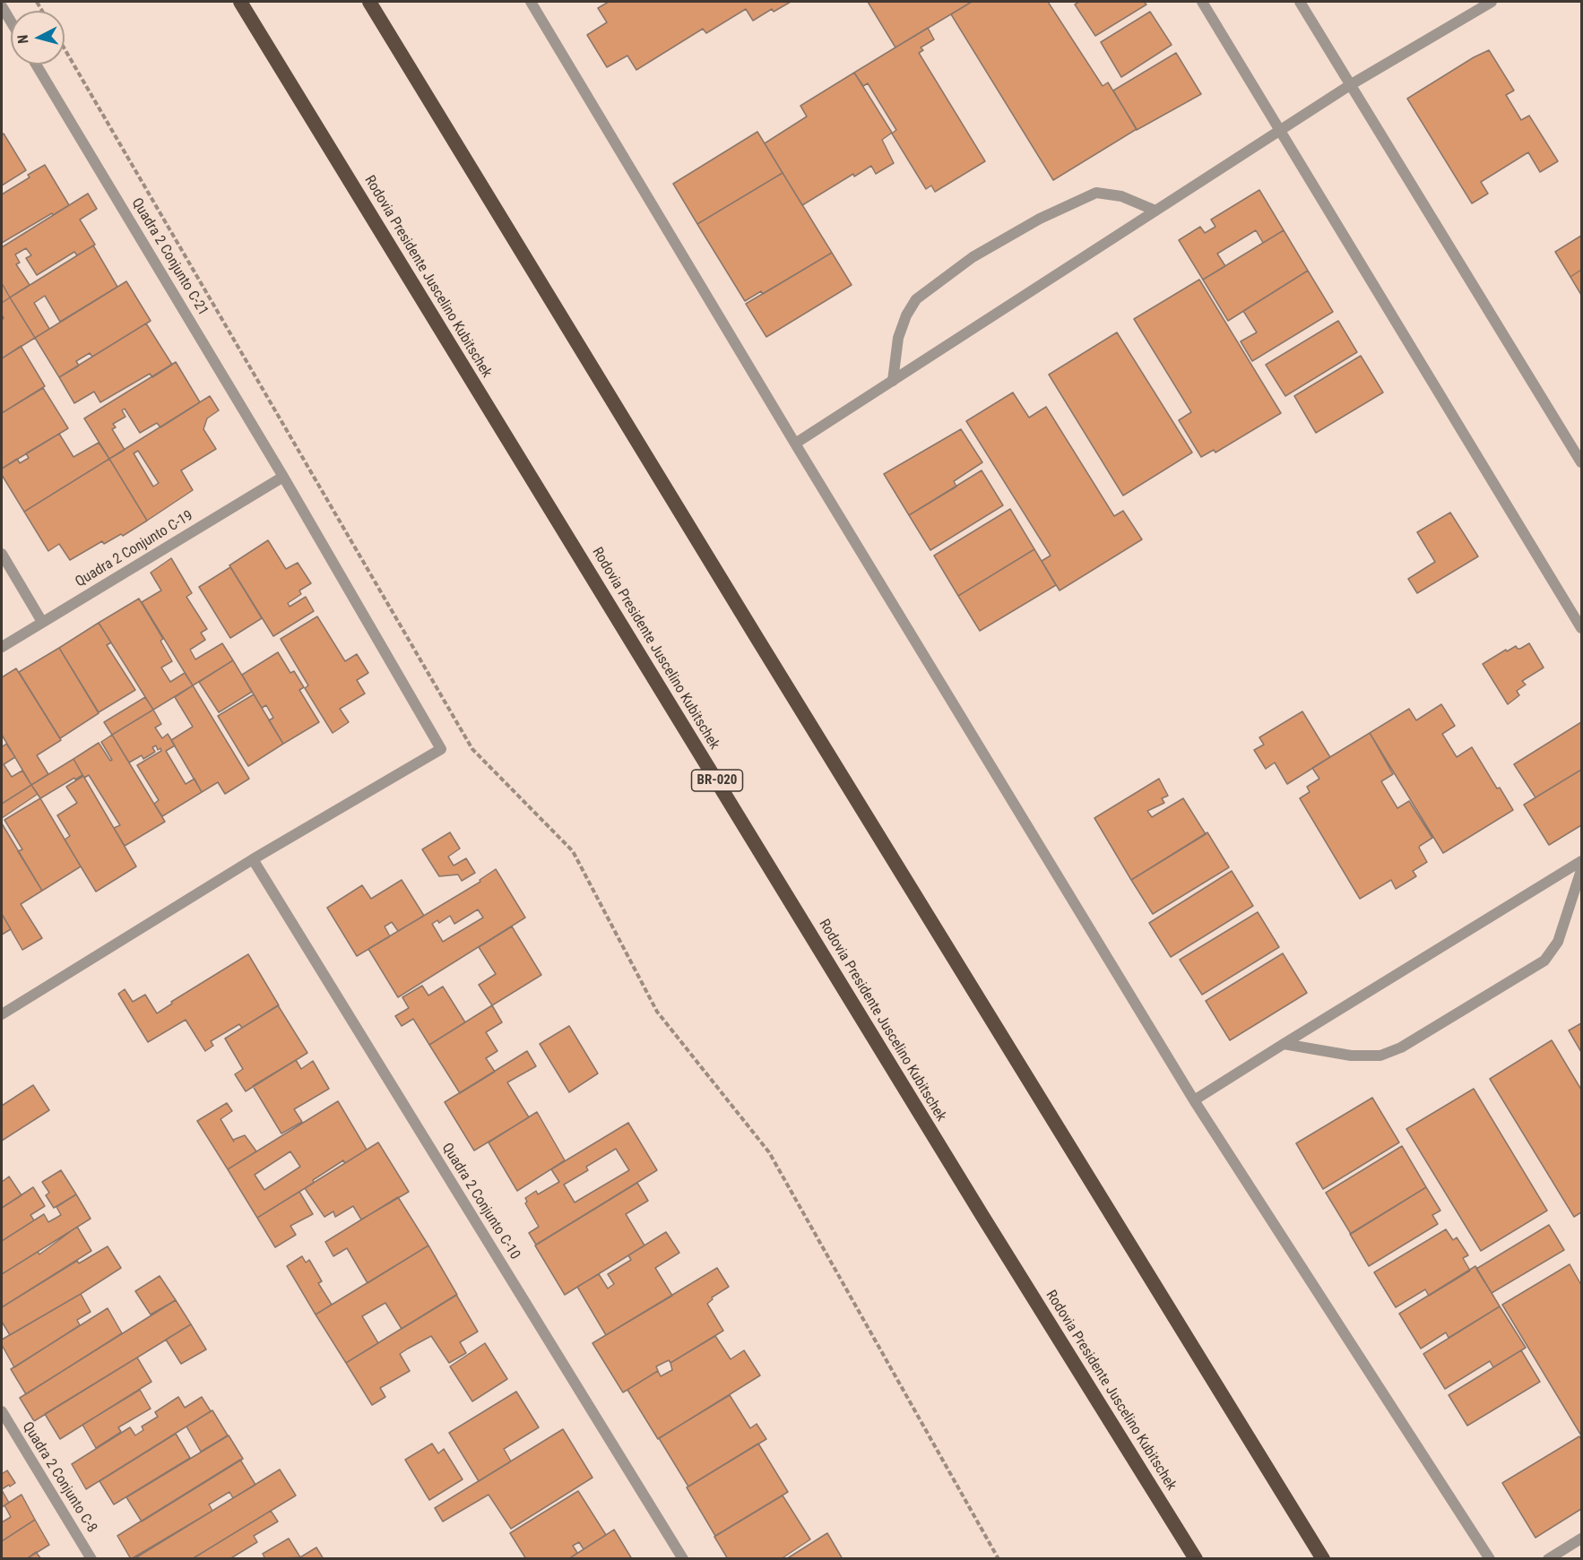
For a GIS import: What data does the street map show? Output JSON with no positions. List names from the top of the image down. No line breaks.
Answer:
{"streets":{"highway":["Rodovia Presidente Juscelino Kubitschek","BR-020"],"street":["Quadra 2 Conjunto C-21","Quadra 2 Conjunto C-19","Quadra 2 Conjunto C-10","Quadra 2 Conjunto C-8"]},"crossings":[["Quadra 2 Conjunto C-21","Quadra 2 Conjunto C-19"],["Quadra 2 Conjunto C-21","Quadra 2 Conjunto C-10"]],"north":"left"}
